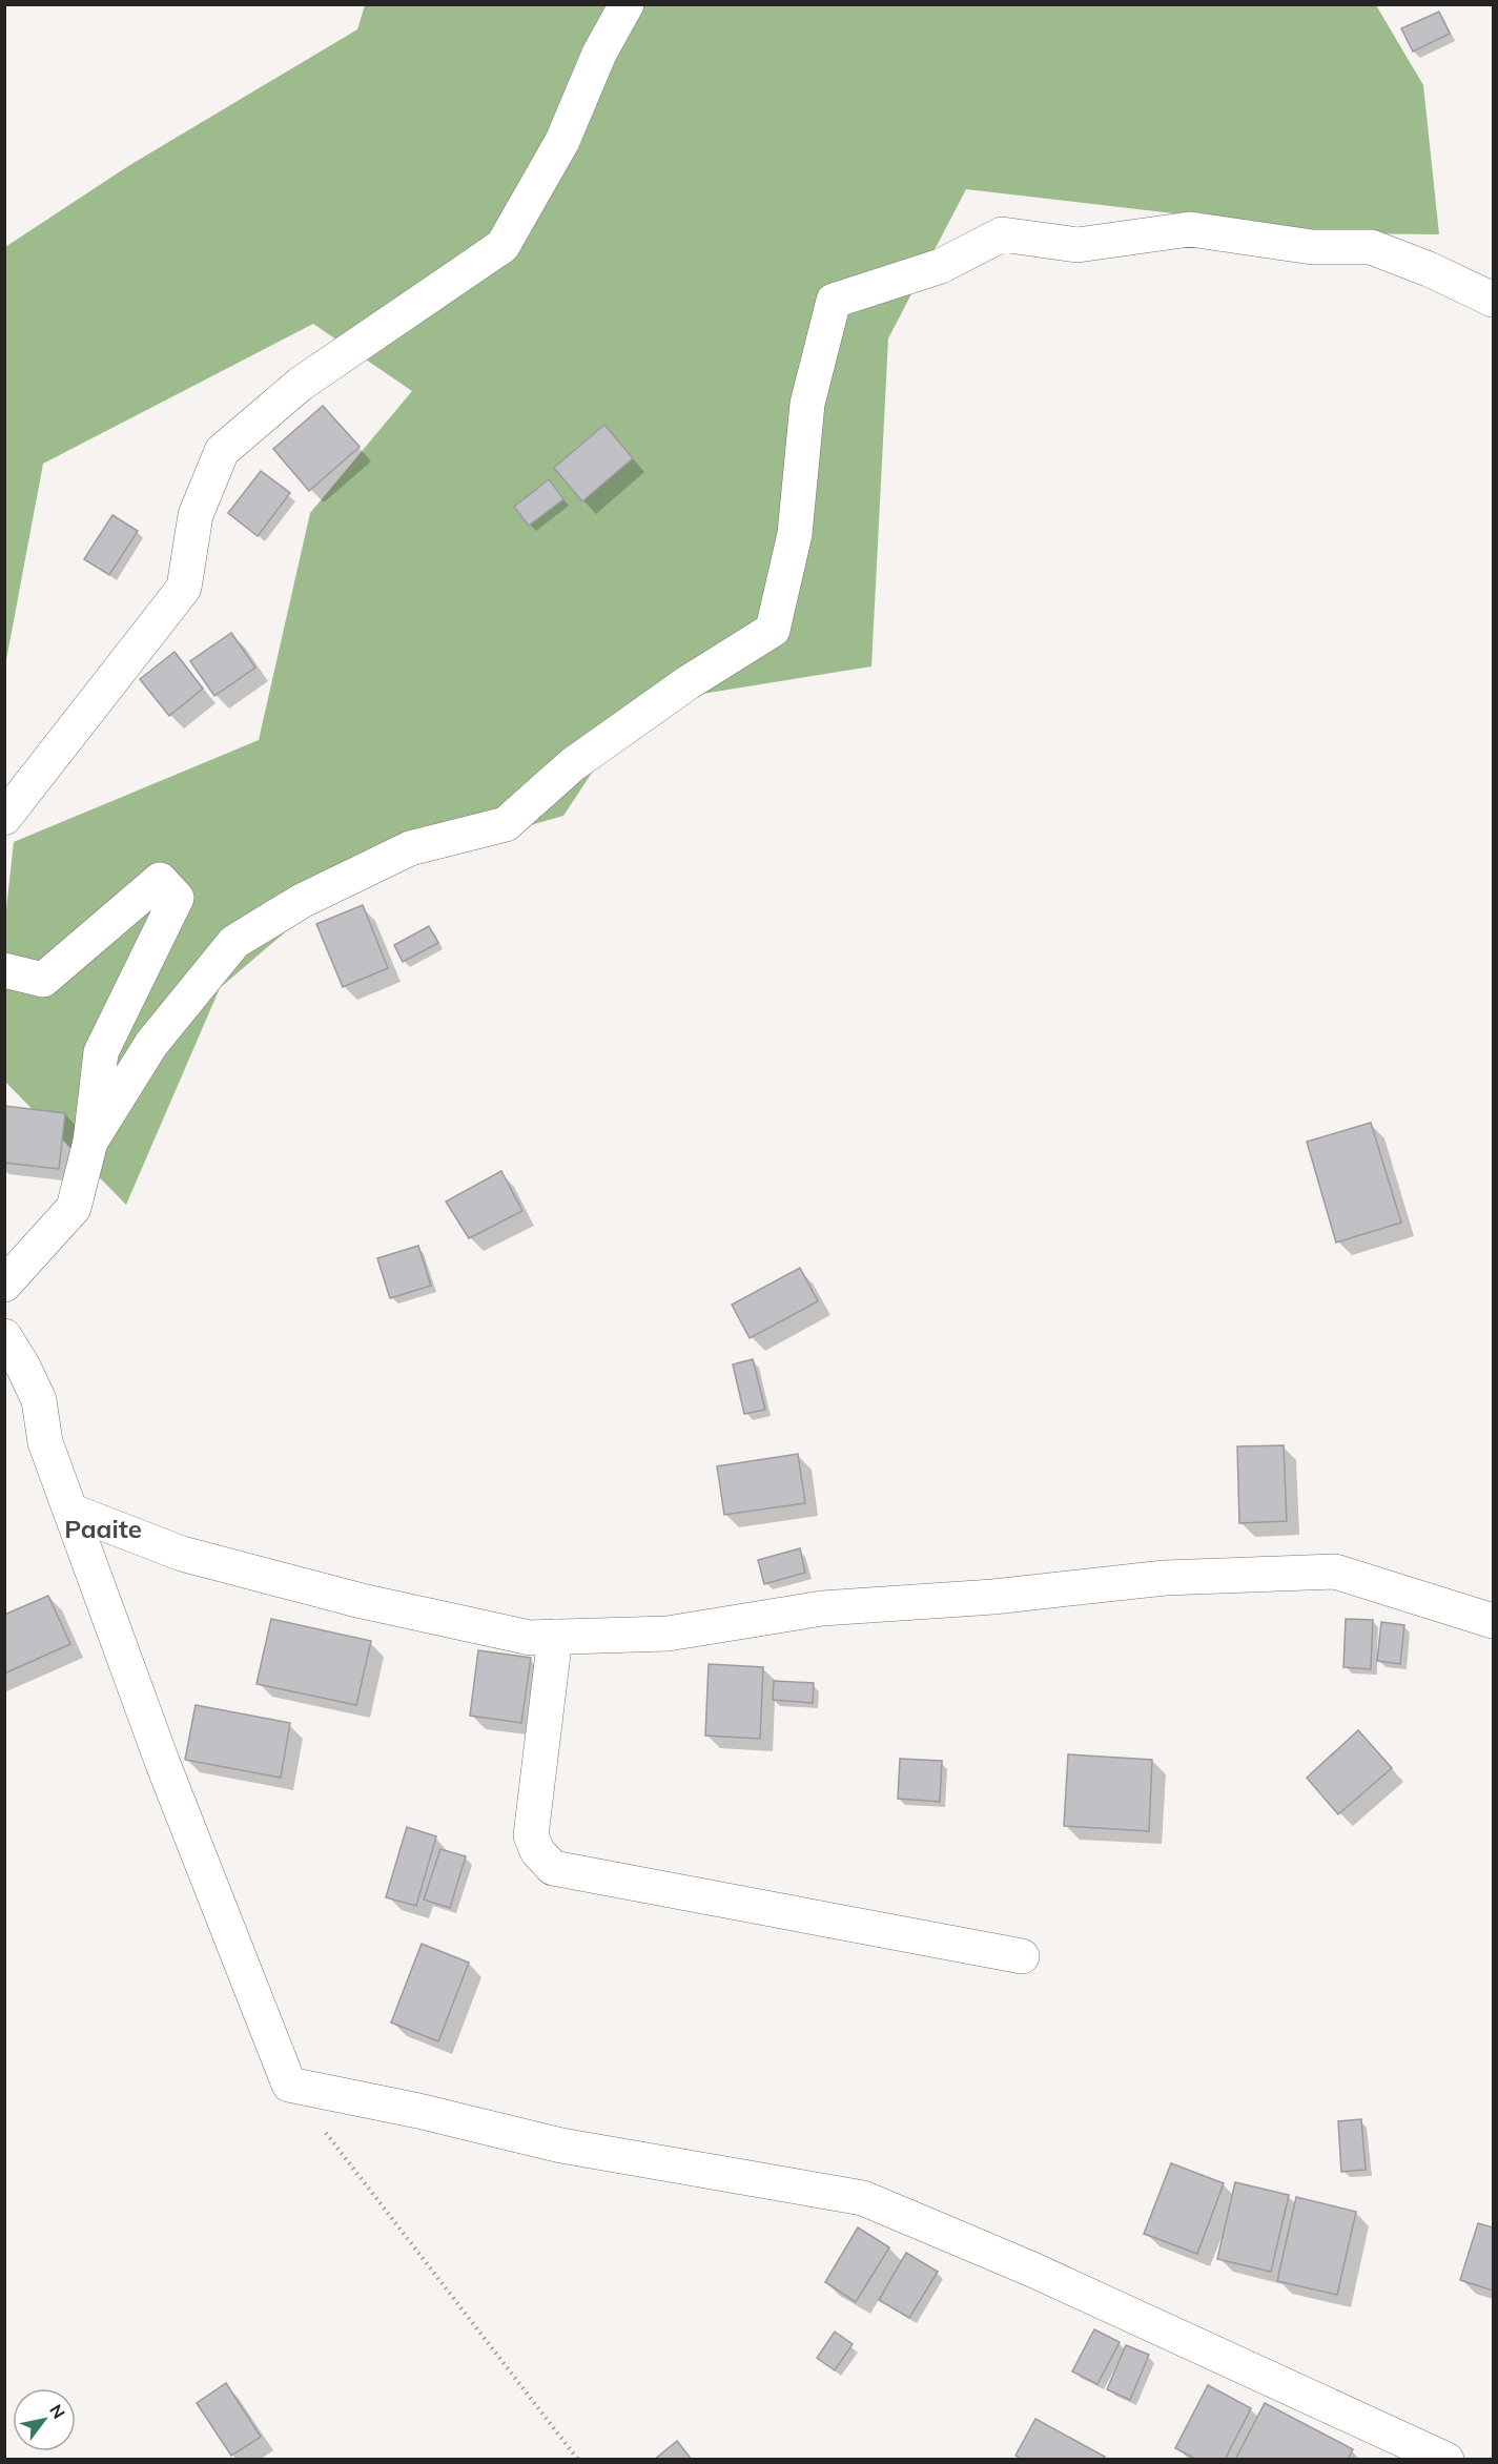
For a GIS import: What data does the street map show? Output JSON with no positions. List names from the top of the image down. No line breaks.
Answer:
{"districts":["Paaite"],"north":"top right"}
